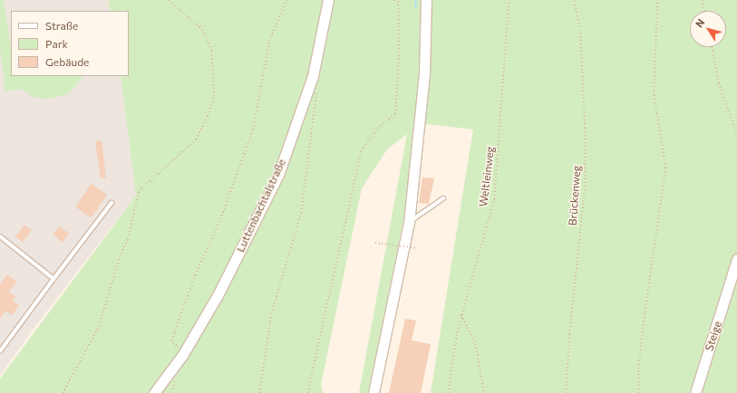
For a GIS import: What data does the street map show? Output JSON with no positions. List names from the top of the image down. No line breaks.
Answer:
{"streets":{"street":["Luttenbachtalstraße","Steige"],"path":["Weltleinweg","Brückenweg"]},"legend":["Straße","Park","Gebäude"],"north":"top left"}
